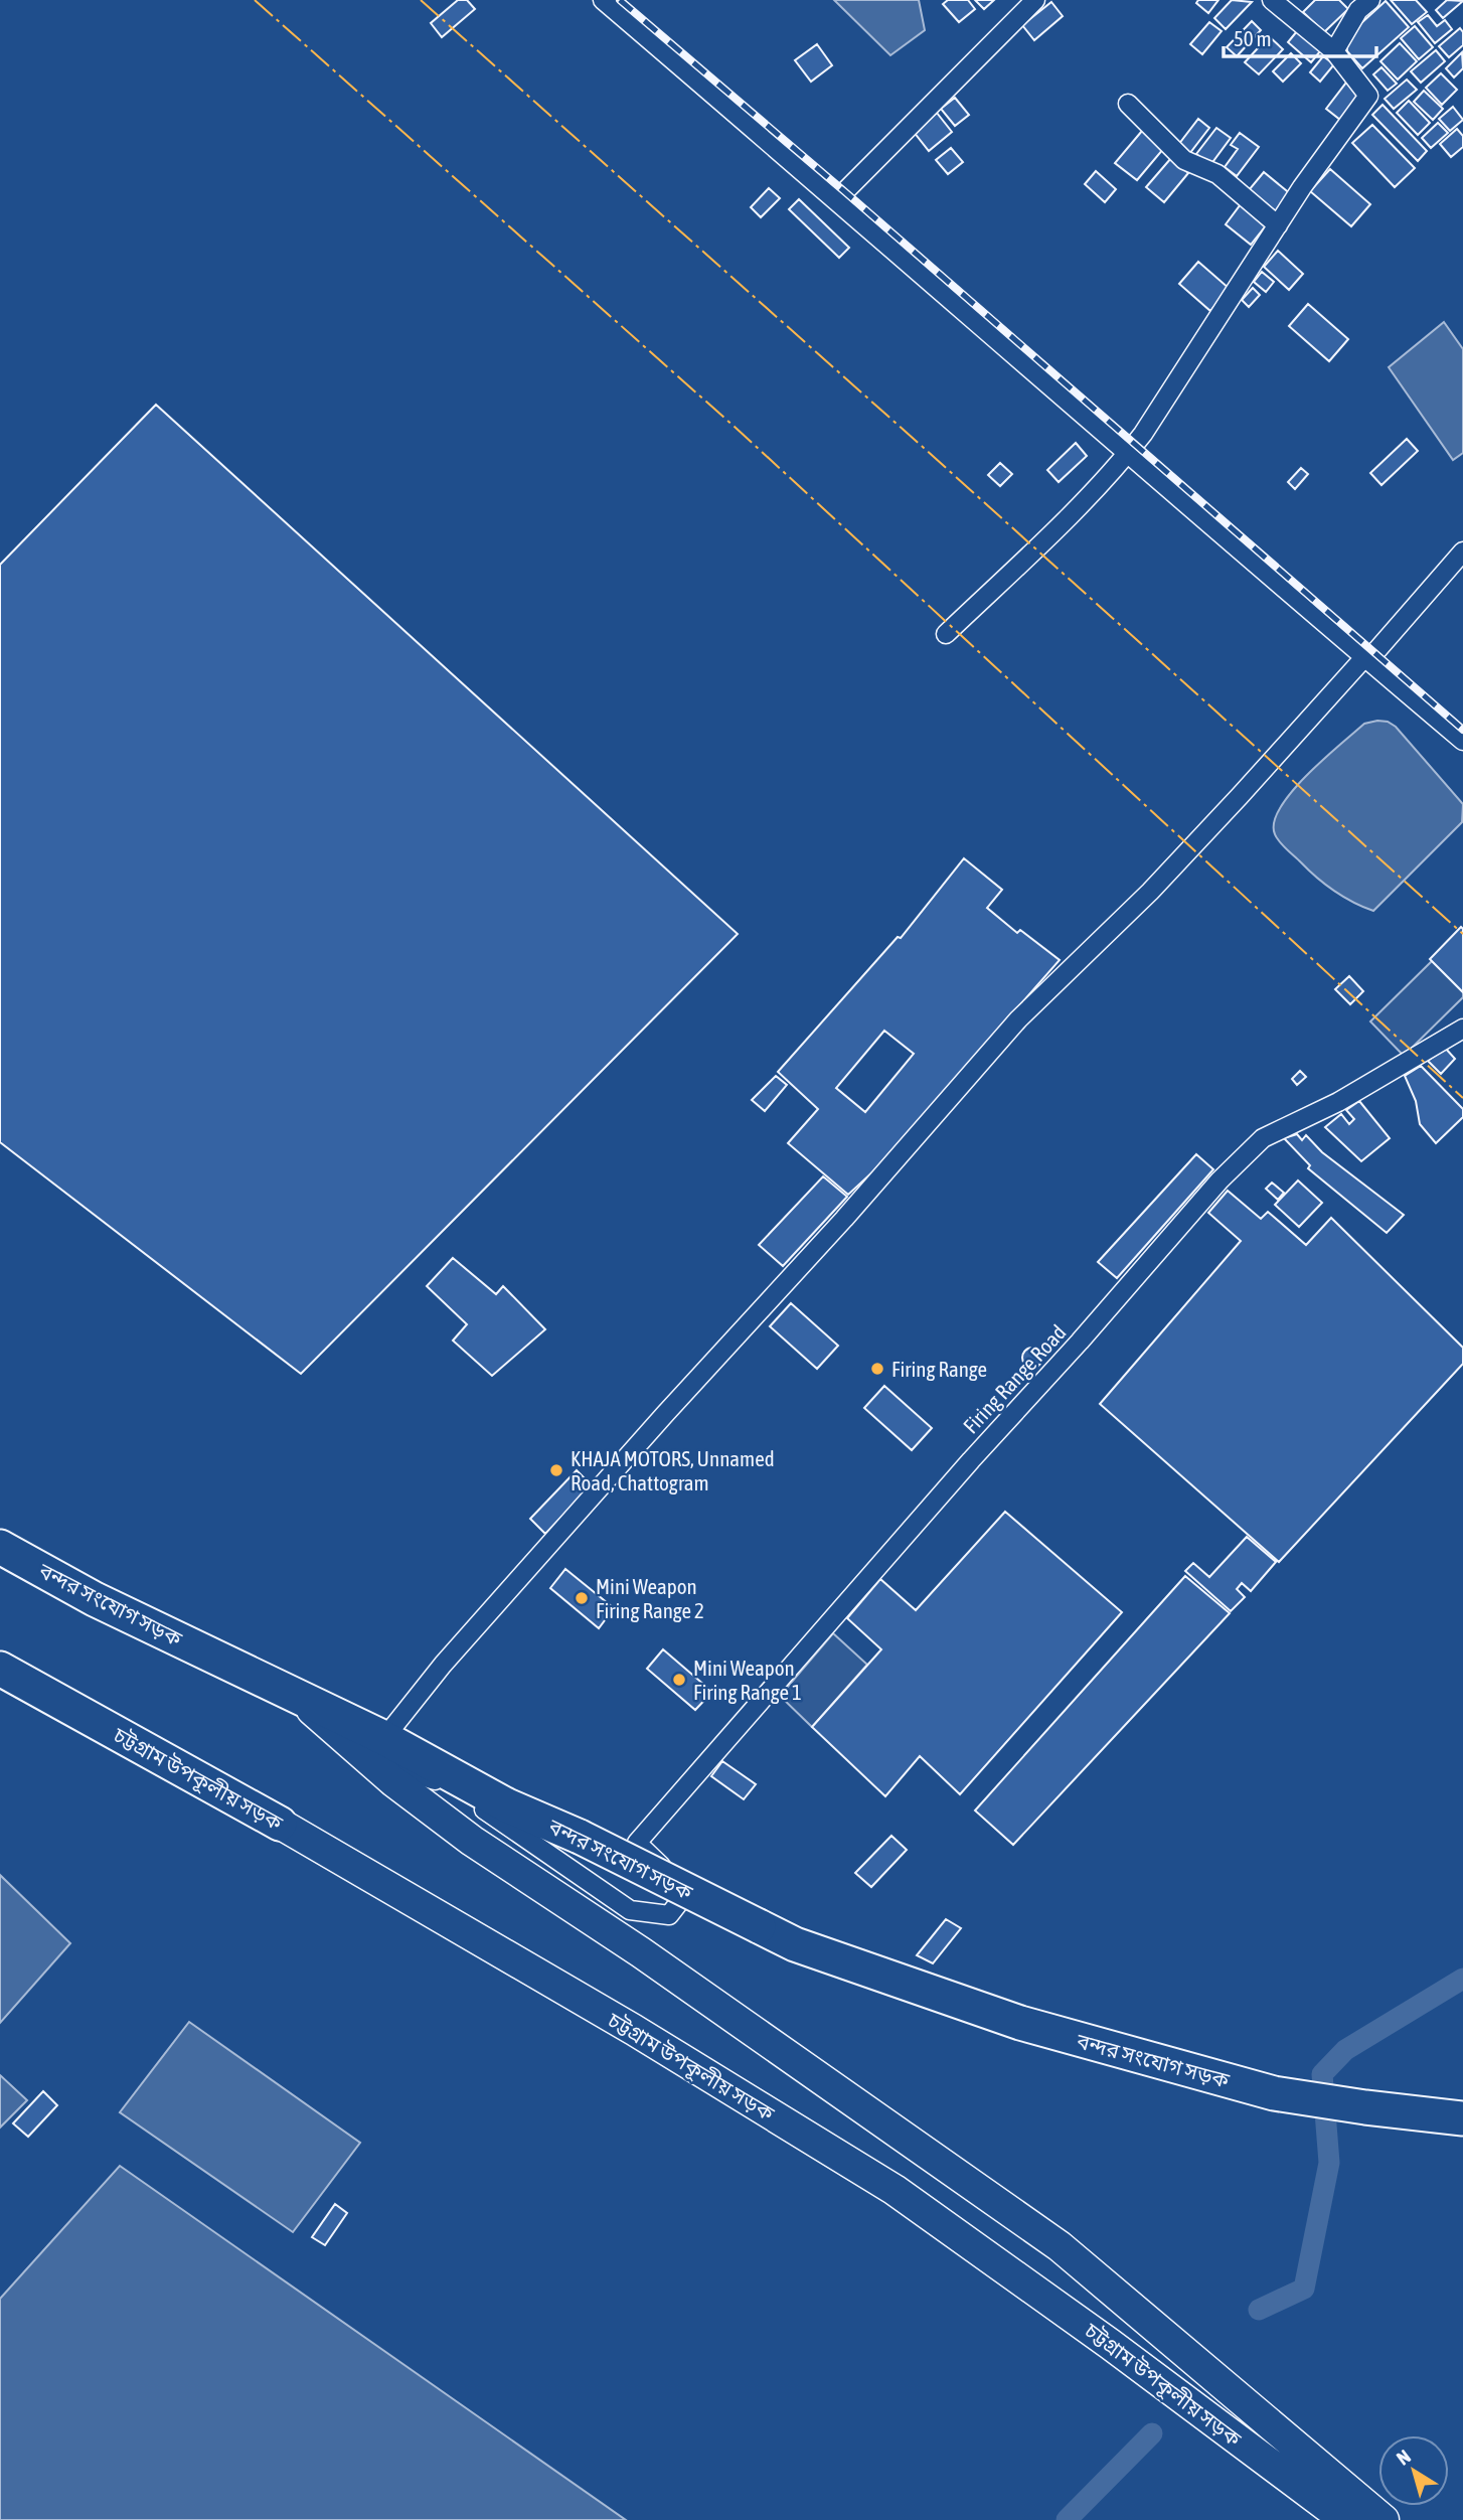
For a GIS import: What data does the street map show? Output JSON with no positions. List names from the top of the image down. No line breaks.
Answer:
{"streets":{"highway":["বন্দর সংযোগ সড়ক","চট্টগ্রাম উপকূলীয় সড়ক"],"street":["Firing Range Road"]},"crossings":[["বন্দর সংযোগ সড়ক","চট্টগ্রাম উপকূলীয় সড়ক"]],"places":["Firing Range","KHAJA MOTORS, Unnamed Road, Chattogram","Mini Weapon Firing Range 2","Mini Weapon Firing Range 1"],"scale_bar":"50 m","north":"top left"}
